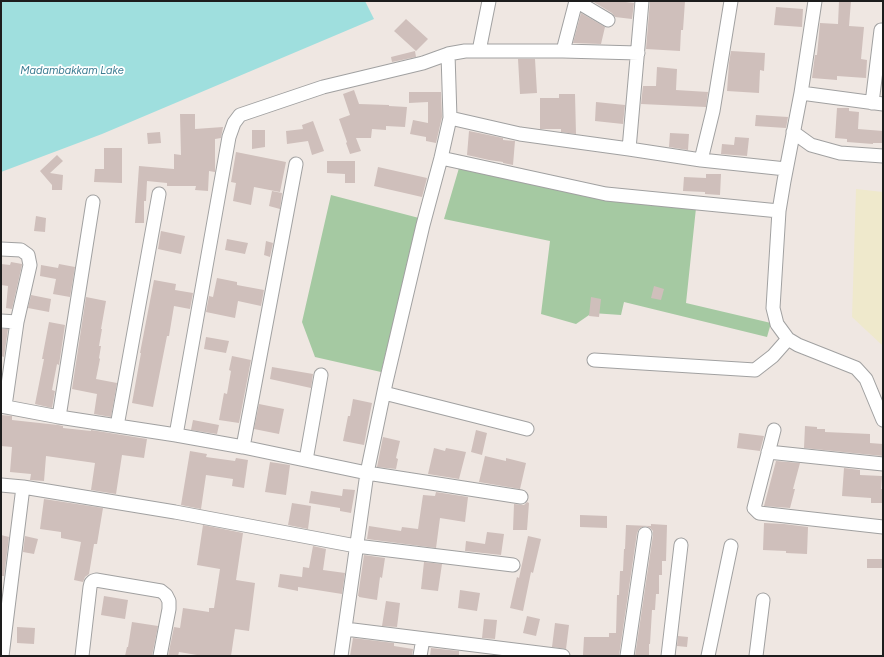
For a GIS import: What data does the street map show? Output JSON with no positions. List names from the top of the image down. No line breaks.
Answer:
{"water":["Madambakkam Lake"]}
